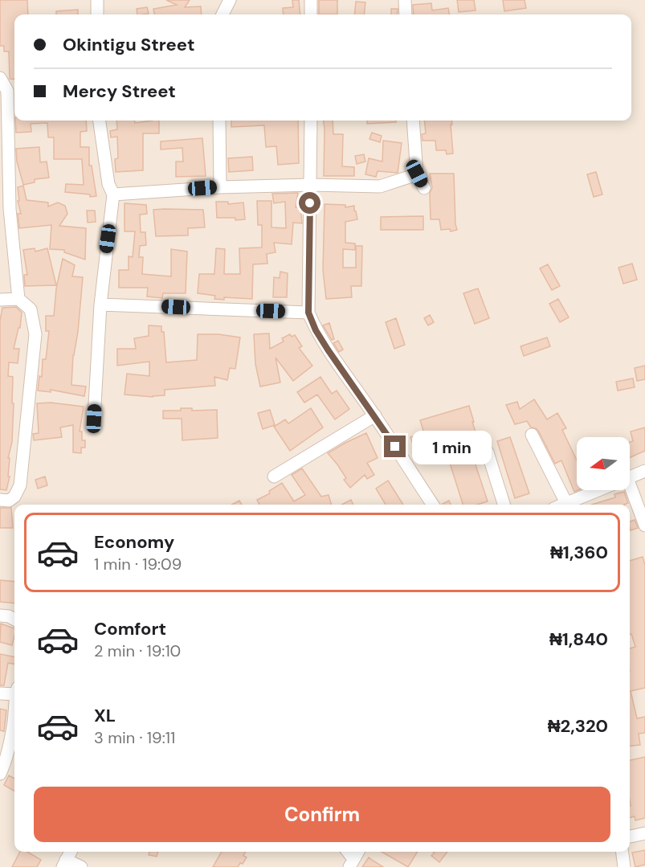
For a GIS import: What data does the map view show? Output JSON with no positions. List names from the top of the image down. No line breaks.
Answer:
{"north":"left","page":{"banner":["Okintigu Street","Mercy Street"],"bubble":"1 min","list":[{"name":"Economy","note":"1 min · 19:09","value":"₦1,360"},{"name":"Comfort","note":"2 min · 19:10","value":"₦1,840"},{"name":"XL","note":"3 min · 19:11","value":"₦2,320"}],"buttons":"Confirm"}}
